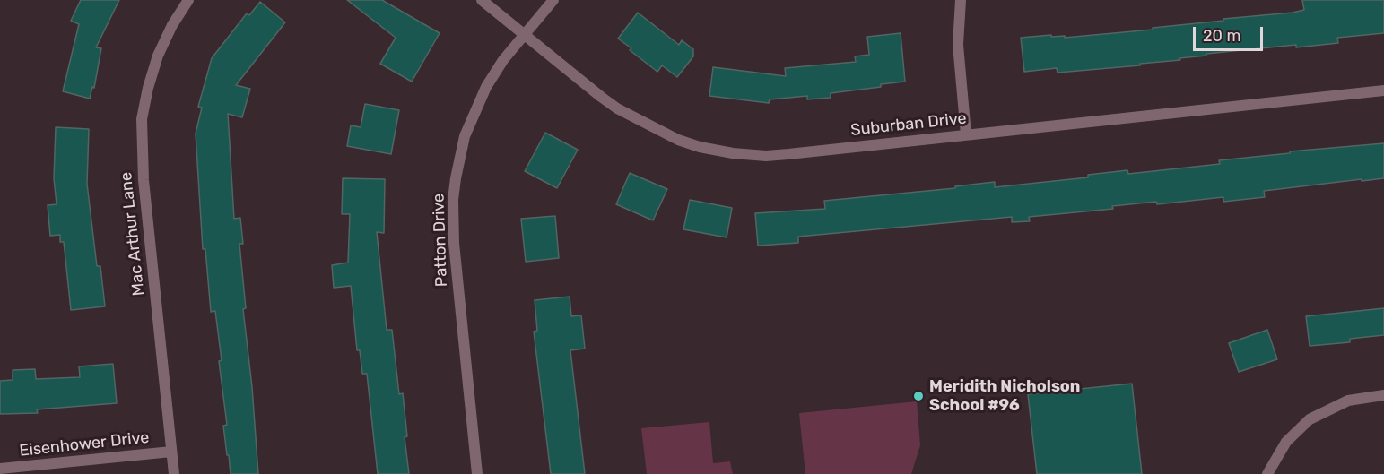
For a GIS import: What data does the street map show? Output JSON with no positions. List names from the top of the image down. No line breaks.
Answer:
{"streets":{"street":["Suburban Drive","Mac Arthur Lane","Patton Drive","Eisenhower Drive"]},"crossings":[["Suburban Drive","Patton Drive"],["Mac Arthur Lane","Eisenhower Drive"]],"places":["Meridith Nicholson School #96"],"scale_bar":"20 m"}
